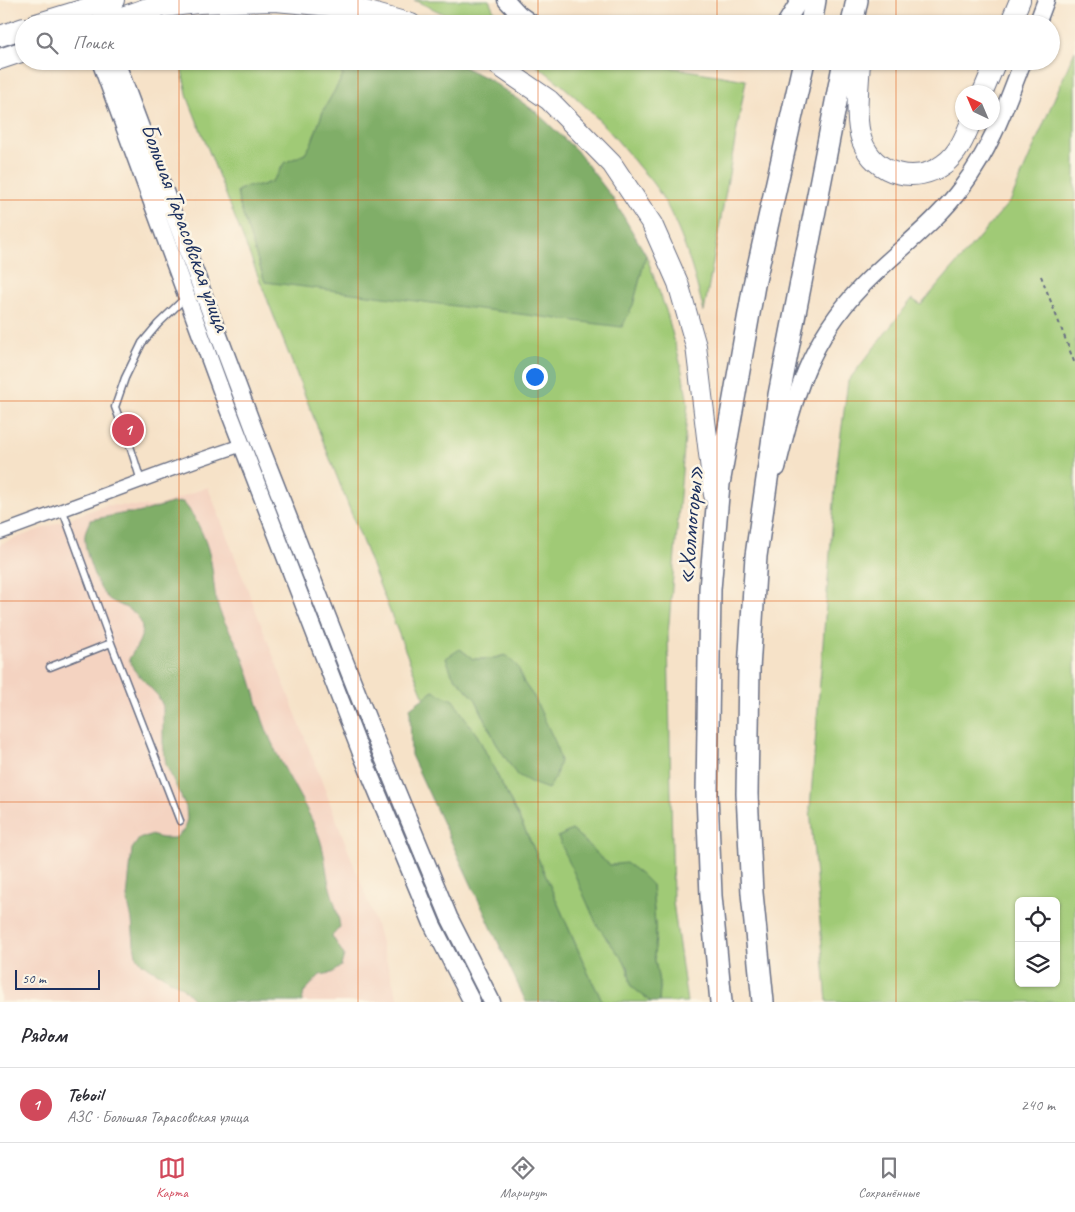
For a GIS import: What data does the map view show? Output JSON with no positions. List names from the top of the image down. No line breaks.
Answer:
{"streets":{"highway":["«Холмогоры»"],"street":["Большая Тарасовская улица"]},"scale_bar":"50 m","north":"top left","page":{"search":"Поиск","pins":"1","scale":"50 m","heading":"Рядом","list":[{"mark":"1","name":"Teboil","note":"АЗС · Большая Тарасовская улица","value":"240 m"}],"nav":["Карта","Маршрут","Сохранённые"]}}
